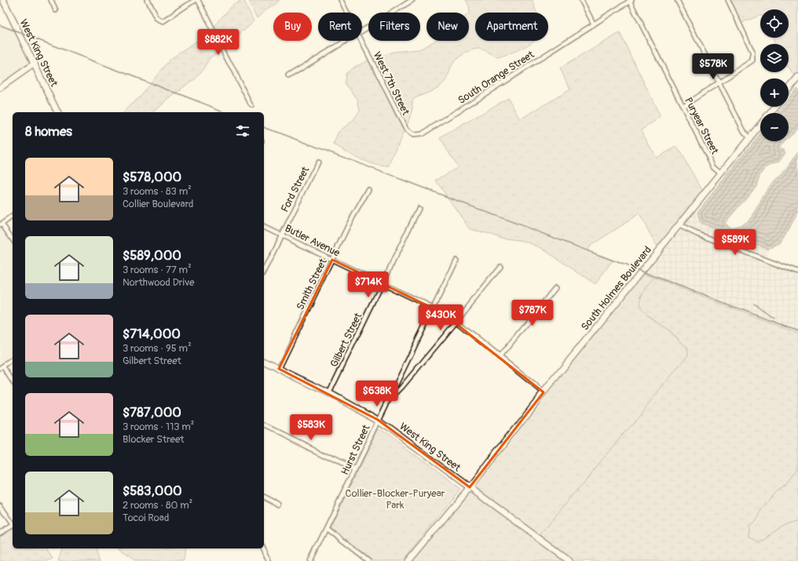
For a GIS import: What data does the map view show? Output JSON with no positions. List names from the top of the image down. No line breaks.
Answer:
{"streets":{"main road":["West King Street","South Holmes Boulevard"],"street":["South Orange Street","West 7th Street","Puryear Street","Ford Street","Butler Avenue","Smith Street","Gilbert Street","Hurst Street"]},"crossings":[["West King Street","Smith Street"],["West King Street","South Holmes Boulevard"],["West King Street","Gilbert Street"],["West King Street","Hurst Street"],["South Orange Street","West 7th Street"],["South Orange Street","Puryear Street"],["Puryear Street","South Holmes Boulevard"],["Ford Street","Butler Avenue"],["Butler Avenue","Smith Street"],["Butler Avenue","South Holmes Boulevard"],["Butler Avenue","Gilbert Street"],["Butler Avenue","Hurst Street"]],"parks":["Collier-Blocker-Puryear Park"],"page":{"map_buttons":["+","−"],"chip":["Buy","Rent","Filters","New","Apartment"],"price":["$882K","$578K","$589K","$714K","$787K","$430K","$638K","$583K"],"heading":"8 homes","list":[{"name":"$578,000","note":"3 rooms · 83 m² · Collier Boulevard"},{"name":"$589,000","note":"3 rooms · 77 m² · Northwood Drive"},{"name":"$714,000","note":"3 rooms · 95 m² · Gilbert Street"},{"name":"$787,000","note":"3 rooms · 113 m² · Blocker Street"},{"name":"$583,000","note":"2 rooms · 80 m² · Tocoi Road"}]}}
